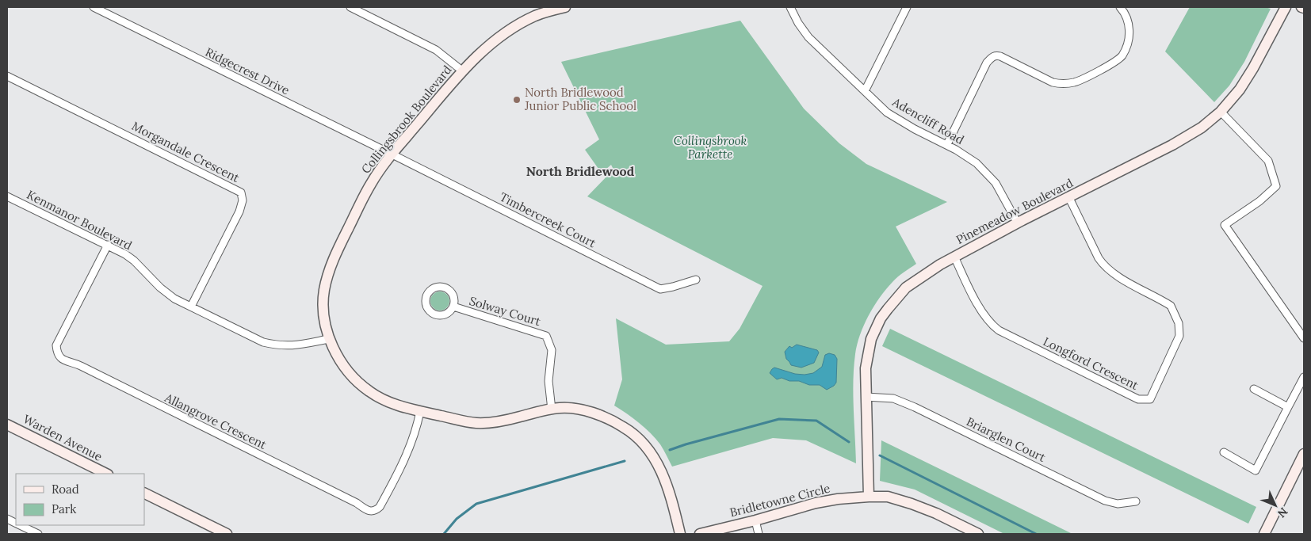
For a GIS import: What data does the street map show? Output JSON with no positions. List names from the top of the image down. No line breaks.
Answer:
{"streets":{"street":["Ridgecrest Drive","Collingsbrook Boulevard","Adencliff Road","Morgandale Crescent","Pinemeadow Boulevard","Kenmanor Boulevard","Timbercreek Court","Solway Court","Longford Crescent","Allangrove Crescent","Warden Avenue","Briarglen Court","Bridletowne Circle"]},"crossings":[["Ridgecrest Drive","Collingsbrook Boulevard"],["Ridgecrest Drive","Timbercreek Court"],["Collingsbrook Boulevard","Kenmanor Boulevard"],["Collingsbrook Boulevard","Timbercreek Court"],["Collingsbrook Boulevard","Solway Court"],["Collingsbrook Boulevard","Allangrove Crescent"],["Adencliff Road","Pinemeadow Boulevard"],["Morgandale Crescent","Kenmanor Boulevard"],["Pinemeadow Boulevard","Longford Crescent"],["Pinemeadow Boulevard","Briarglen Court"],["Pinemeadow Boulevard","Bridletowne Circle"],["Kenmanor Boulevard","Allangrove Crescent"]],"districts":["North Bridlewood"],"parks":["Collingsbrook Parkette"],"places":["North Bridlewood Junior Public School"],"legend":["Road","Park"],"north":"bottom right"}
